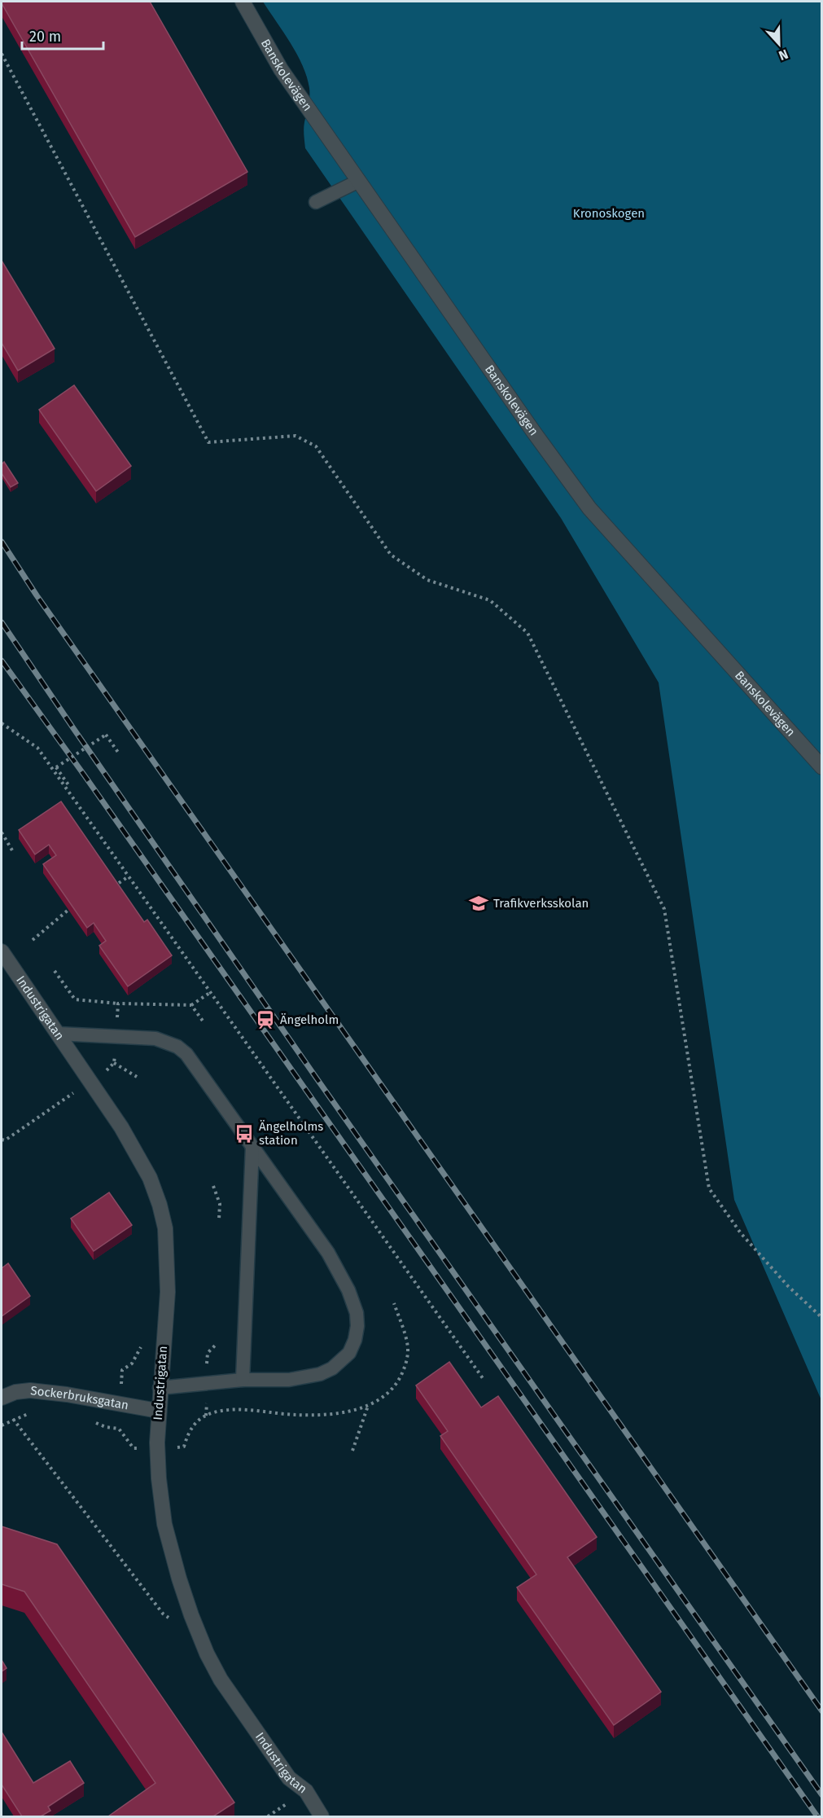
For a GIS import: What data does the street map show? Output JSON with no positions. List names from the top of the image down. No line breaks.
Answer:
{"streets":{"street":["Banskolevägen","Industrigatan","Sockerbruksgatan"]},"crossings":[["Industrigatan","Sockerbruksgatan"]],"parks":["Kronoskogen"],"places":{"school or university":["Trafikverksskolan"],"station":["Ängelholm"],"bus stop":["Ängelholms station"]},"scale_bar":"20 m","north":"bottom"}
